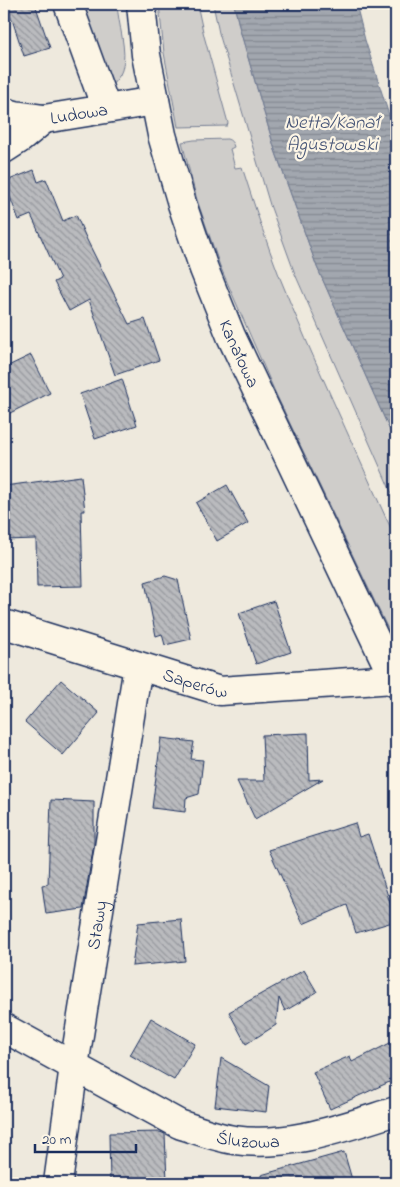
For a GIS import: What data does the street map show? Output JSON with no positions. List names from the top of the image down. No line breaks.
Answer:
{"streets":{"street":["Ludowa","Kanałowa","Saperów","Stawy","Śluzowa"]},"crossings":[["Ludowa","Kanałowa"],["Kanałowa","Saperów"],["Saperów","Stawy"],["Stawy","Śluzowa"]],"water":["Netta/Kanał Agustowski"],"scale_bar":"20 m"}
